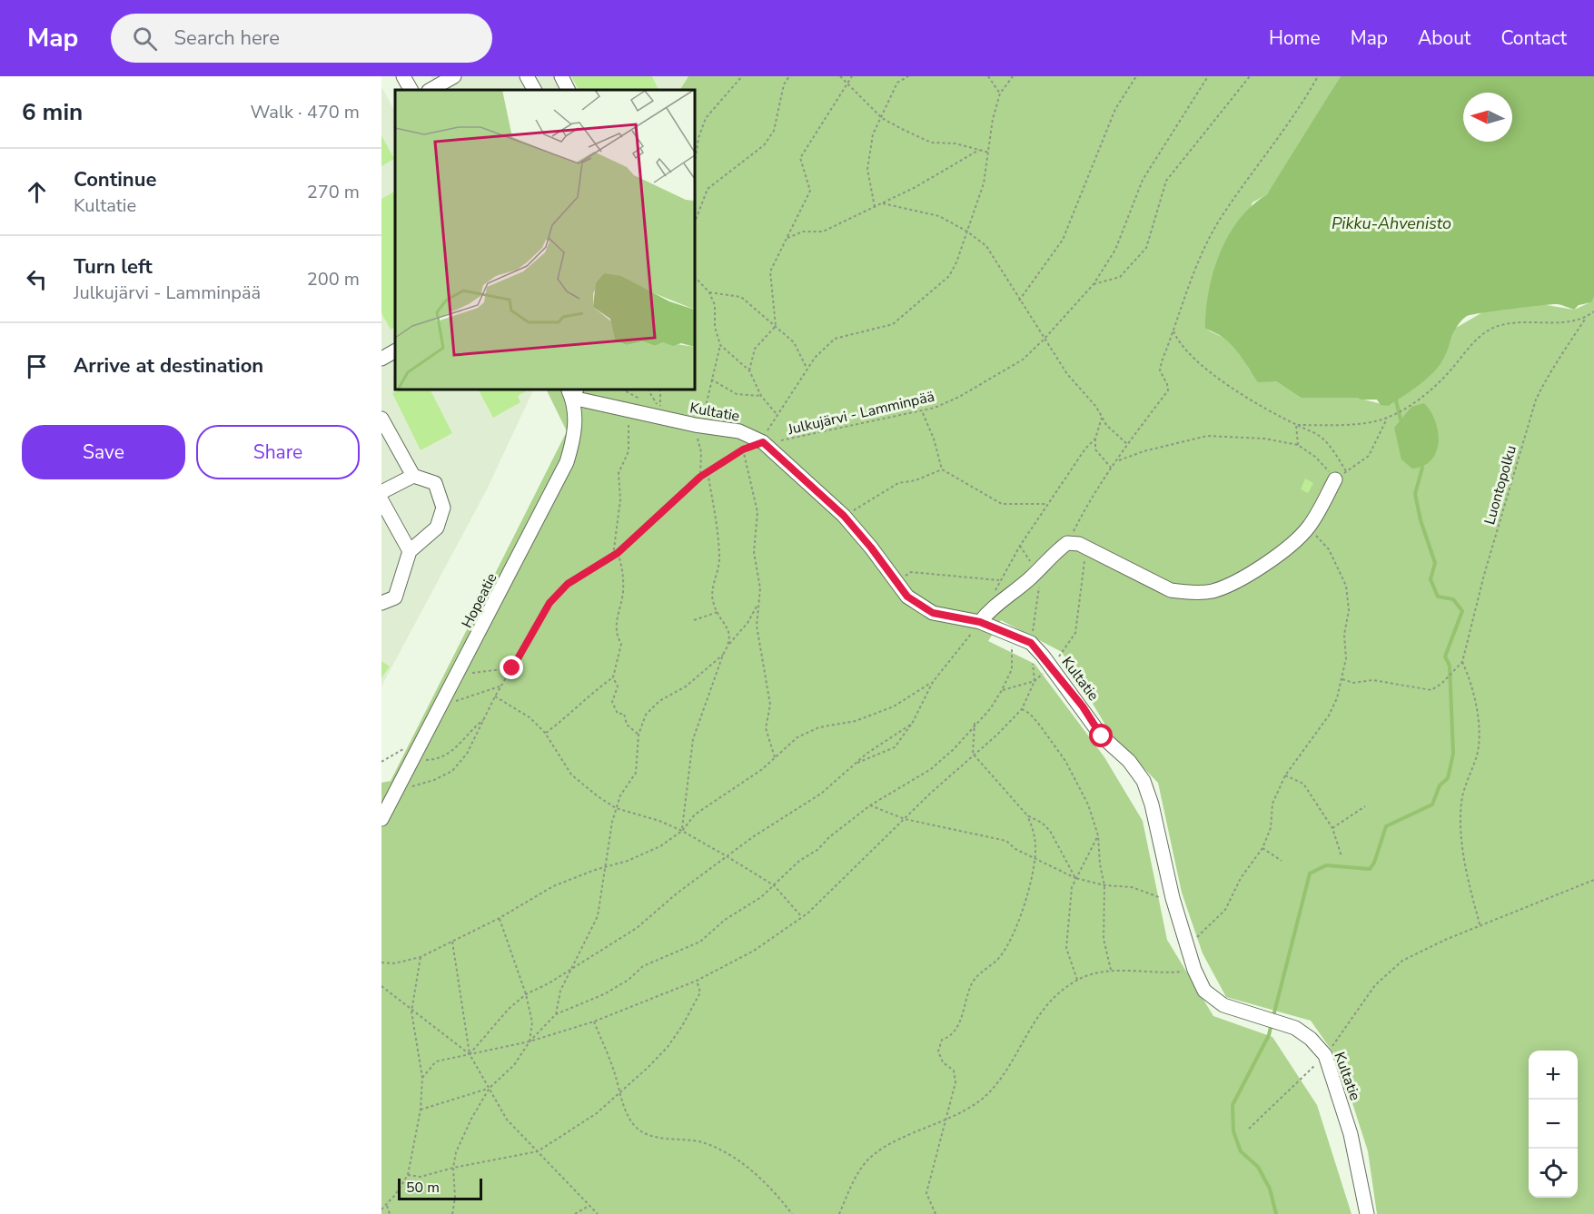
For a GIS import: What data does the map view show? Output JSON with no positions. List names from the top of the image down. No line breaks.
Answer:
{"streets":{"street":["Kultatie","Hopeatie"],"path":["Julkujärvi - Lamminpää","Luontopolku"]},"crossings":[["Kultatie","Julkujärvi - Lamminpää"],["Kultatie","Hopeatie"]],"water":["Pikku-Ahvenisto"],"scale_bar":"50 m","north":"left","page":{"header":"Map","search":"Search here","nav":["Home","Map","About","Contact"],"heading":["6 min","Walk · 470 m"],"list":[["Continue","Kultatie","270 m"],["Turn left","Julkujärvi - Lamminpää","200 m"],"Arrive at destination"],"buttons":["Save","Share"],"map_buttons":["+","−"],"scale":"50 m"}}
